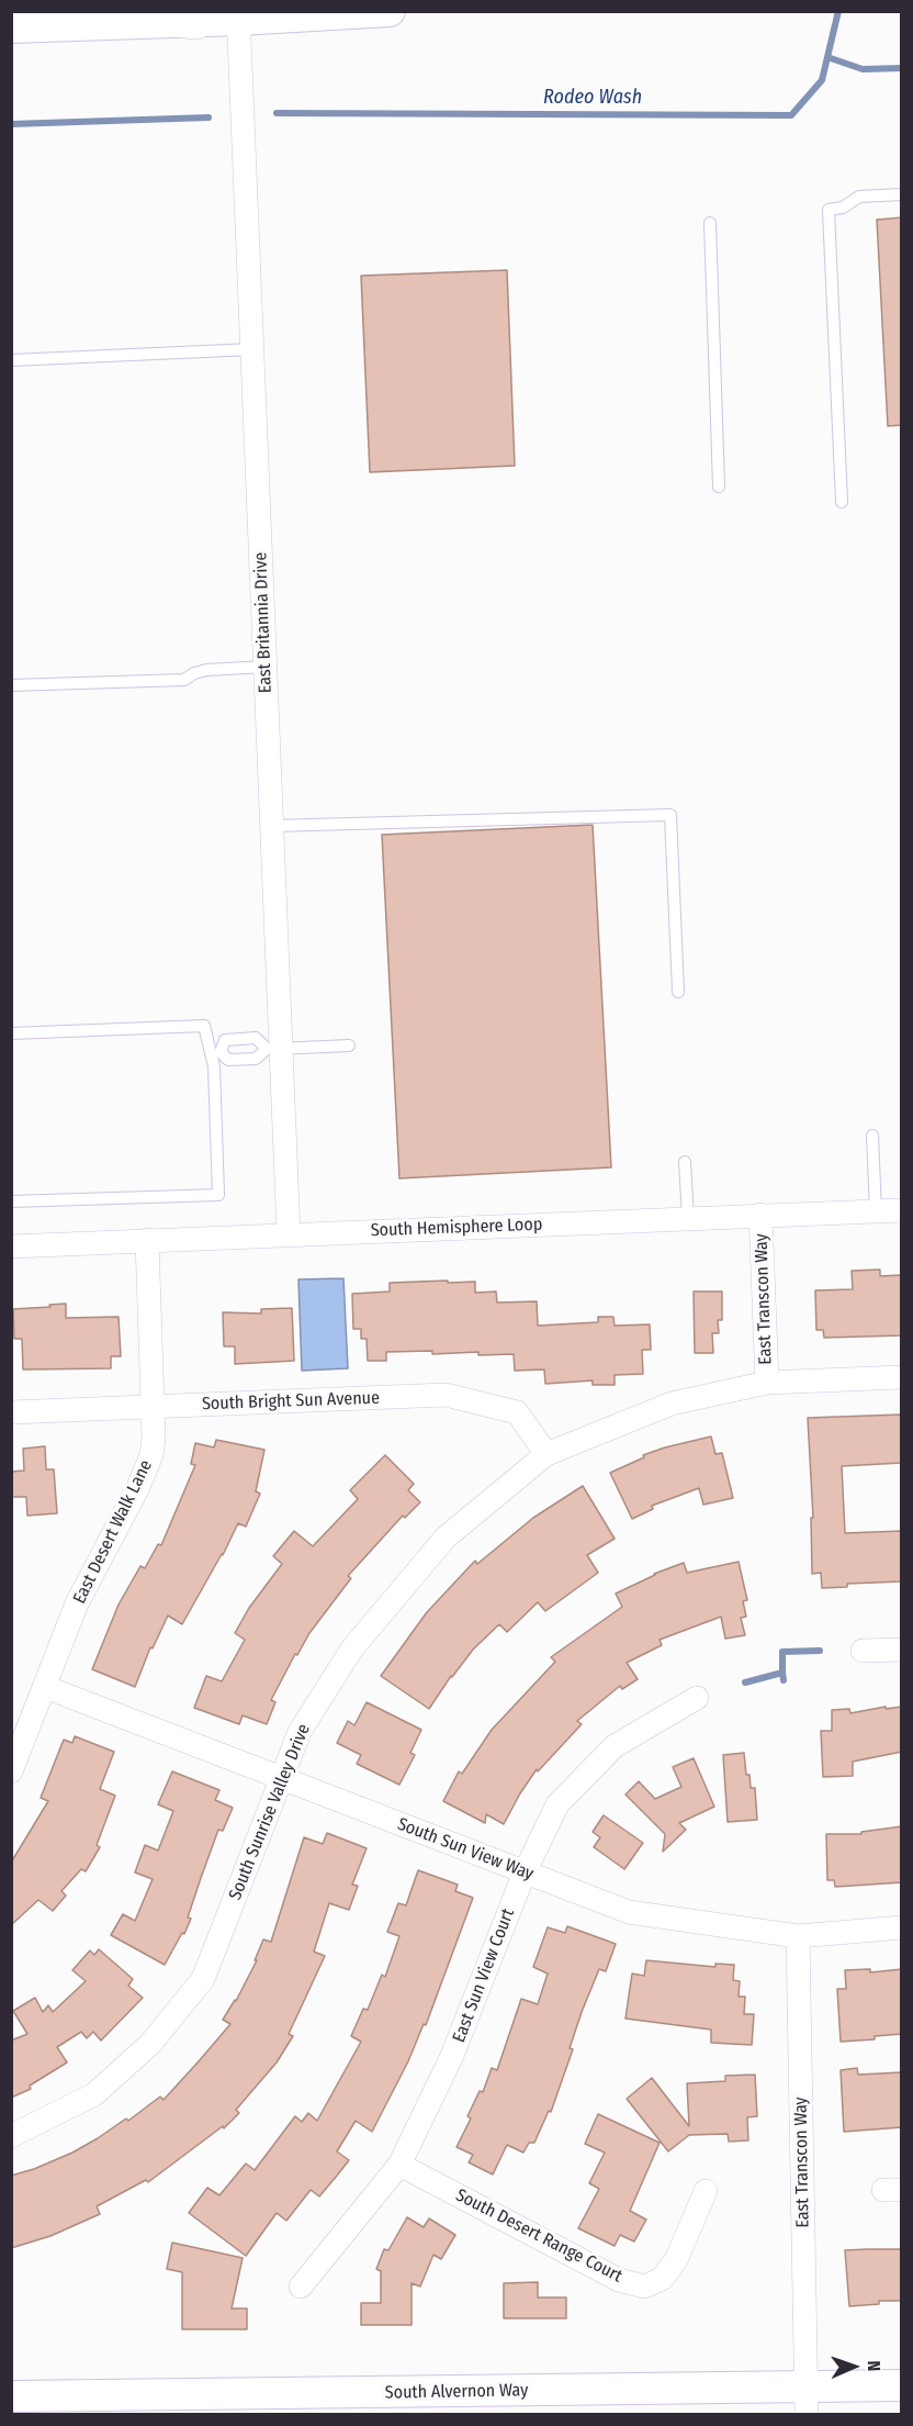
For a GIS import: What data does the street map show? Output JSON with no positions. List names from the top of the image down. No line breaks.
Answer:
{"streets":{"main road":["South Alvernon Way"],"street":["East Britannia Drive","South Hemisphere Loop","East Transcon Way","South Bright Sun Avenue","East Desert Walk Lane","South Sunrise Valley Drive","South Sun View Way","East Sun View Court","South Desert Range Court"]},"crossings":[["East Britannia Drive","South Hemisphere Loop"],["South Hemisphere Loop","East Transcon Way"],["South Hemisphere Loop","East Desert Walk Lane"],["East Transcon Way","South Sunrise Valley Drive"],["East Transcon Way","South Sun View Way"],["East Transcon Way","South Alvernon Way"],["South Bright Sun Avenue","East Desert Walk Lane"],["South Bright Sun Avenue","South Sunrise Valley Drive"],["East Desert Walk Lane","South Sun View Way"],["South Sunrise Valley Drive","South Sun View Way"],["South Sun View Way","East Sun View Court"],["East Sun View Court","South Desert Range Court"]],"water":["Rodeo Wash"],"north":"right"}
